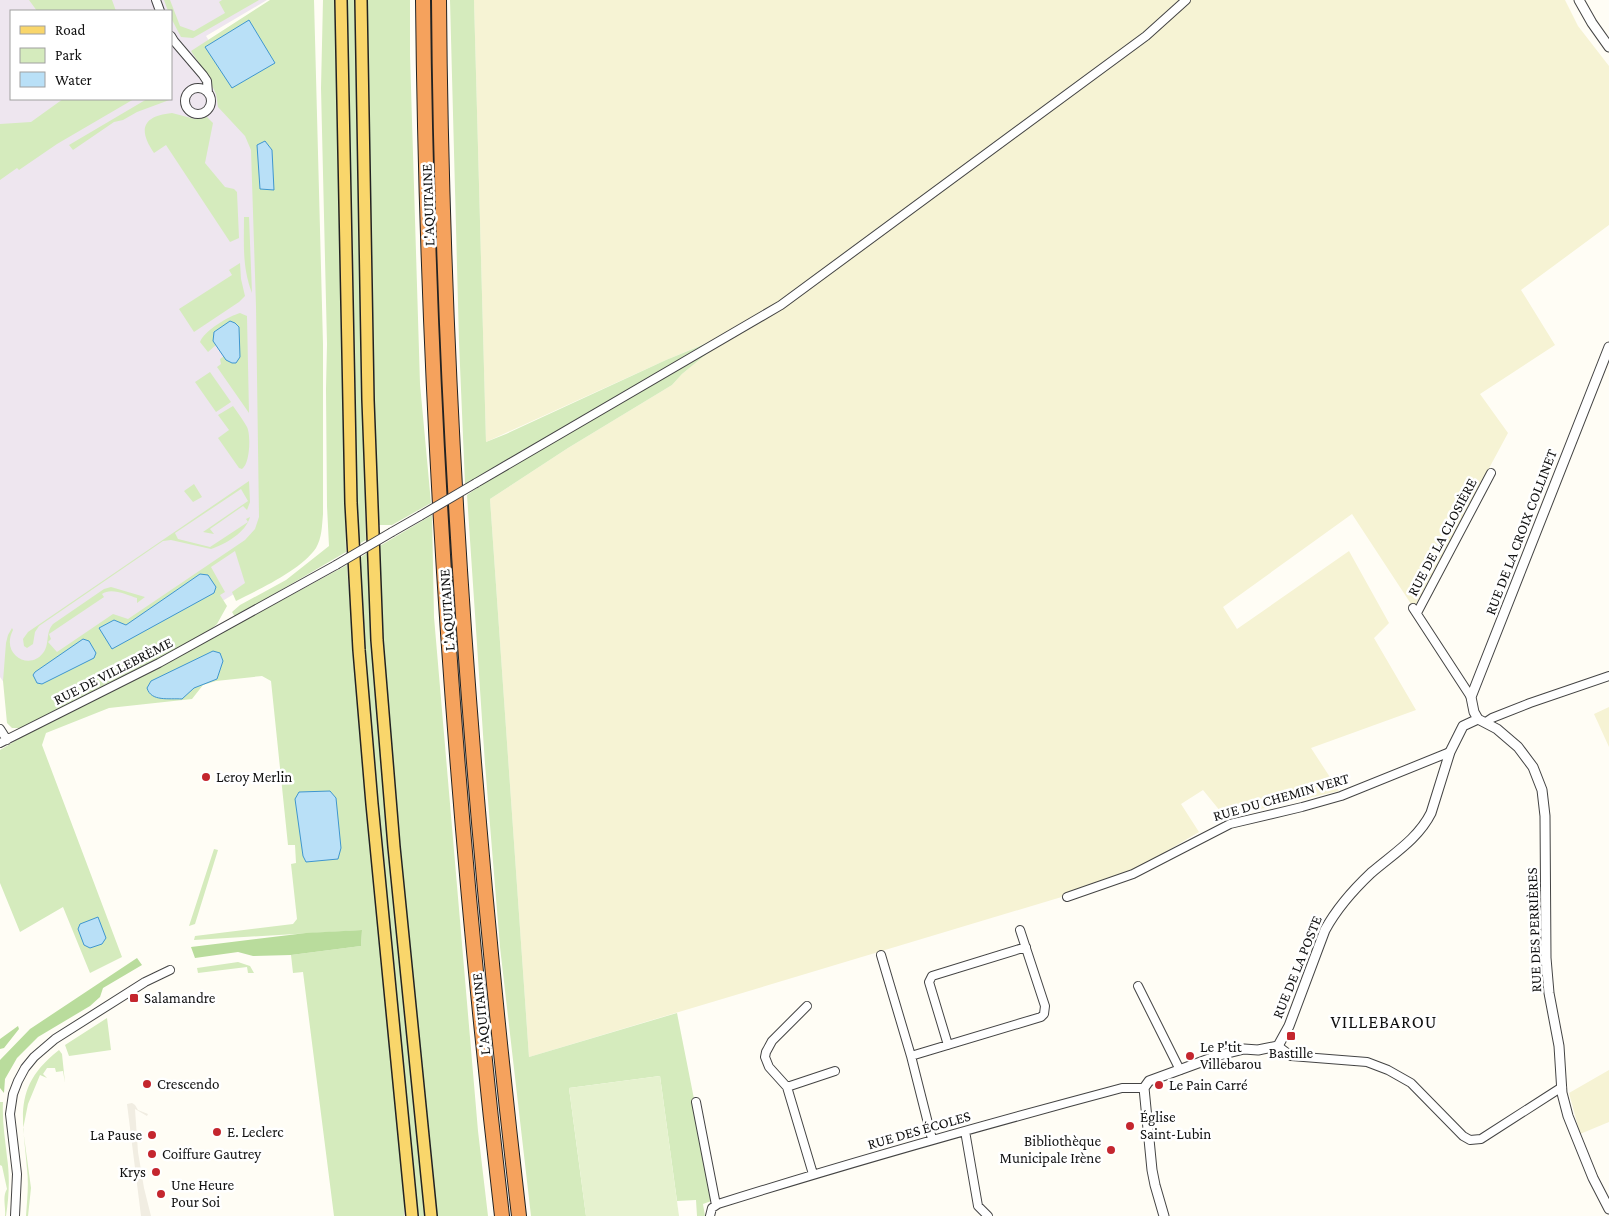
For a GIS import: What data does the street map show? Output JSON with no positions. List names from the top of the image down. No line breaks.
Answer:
{"streets":{"highway":["L'AQUITAINE"],"street":["RUE DE LA CROIX COLLINET","RUE DE LA CLOSIÈRE","RUE DE VILLEBRÈME","RUE DU CHEMIN VERT","RUE DES PERRIÈRES","RUE DE LA POSTE","RUE DES ÉCOLES"]},"crossings":[["RUE DE LA CROIX COLLINET","RUE DE LA CLOSIÈRE"],["RUE DU CHEMIN VERT","RUE DE LA POSTE"],["RUE DES PERRIÈRES","RUE DE LA POSTE"]],"districts":["VILLEBAROU"],"places":{"other":["Leroy Merlin","Le P'tit Villebarou","Crescendo","Le Pain Carré","Église Saint-Lubin","E. Leclerc","La Pause","Bibliothèque Municipale Irène","Coiffure Gautrey","Krys","Une Heure Pour Soi"],"transit":["Salamandre","Bastille"]},"legend":["Road","Park","Water"]}
